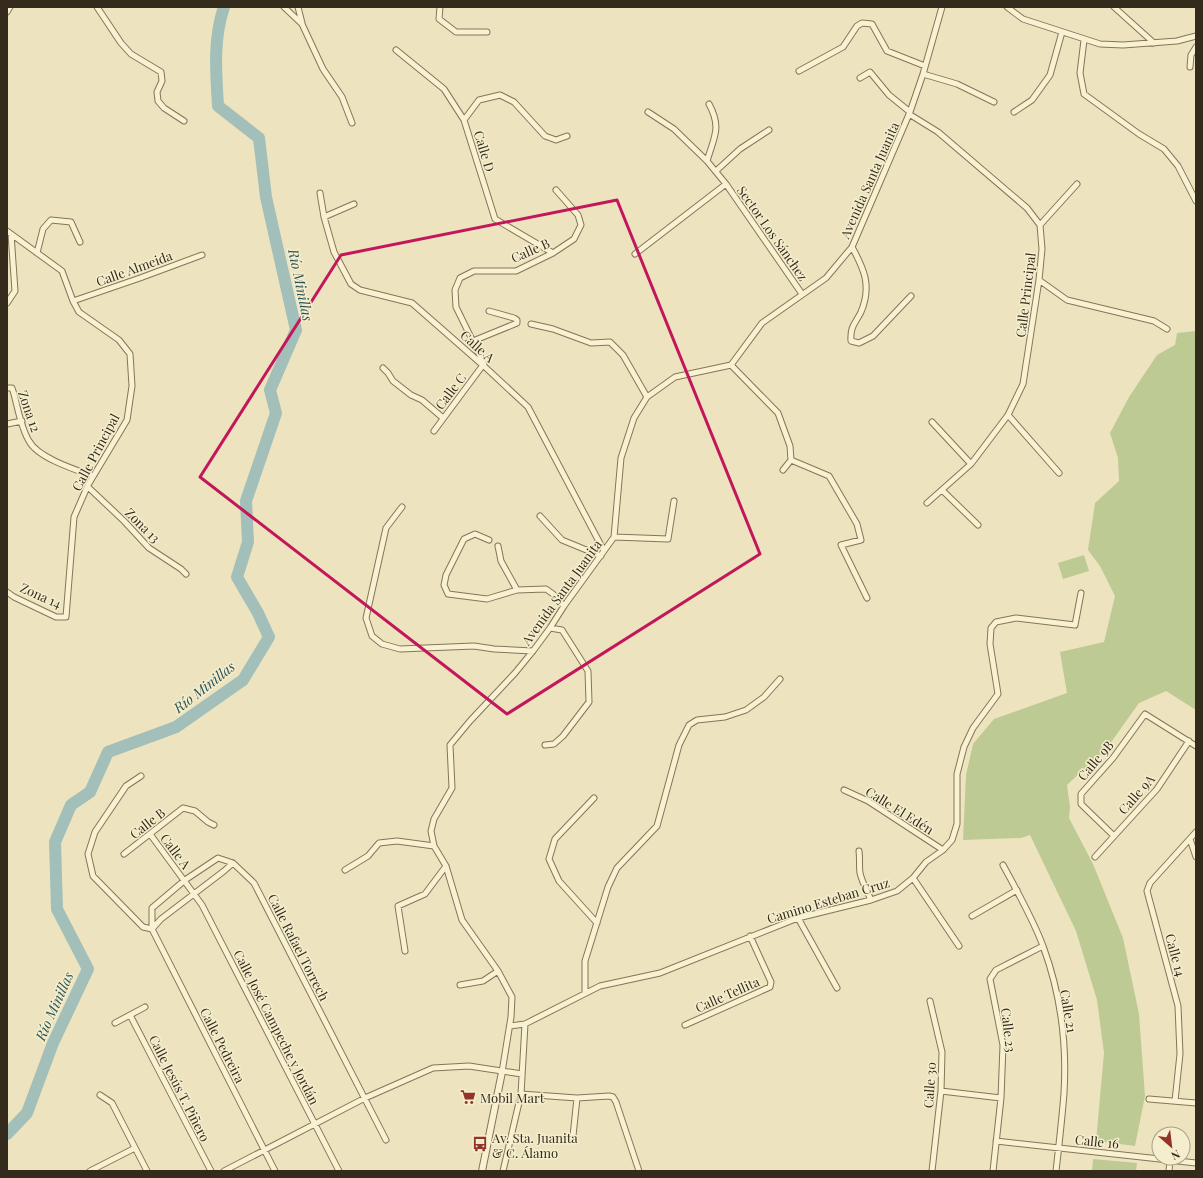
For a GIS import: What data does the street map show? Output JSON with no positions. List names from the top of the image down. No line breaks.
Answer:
{"streets":{"street":["Calle D","Avenida Santa Juanita","Sector Los Sánchez","Calle B","Calle Almeida","Calle Principal","Calle A","Calle C","Zona 12","Zona 13","Zona 14","Calle 9B","Calle 9A","Calle El Edén","Camino Esteban Cruz","Calle Rafael Torrech","Calle 14","Calle Tellita","Calle 21","Calle José Campeche y Jordán","Calle 23","Calle Pedreira","Calle 30","Calle Jesús T. Piñero","Calle 16"]},"crossings":[["Calle D","Calle B"],["Avenida Santa Juanita","Sector Los Sánchez"],["Avenida Santa Juanita","Calle A"],["Avenida Santa Juanita","Camino Esteban Cruz"],["Calle B","Calle A"],["Calle B","Calle C"],["Calle Almeida","Calle Principal"],["Calle Principal","Zona 12"],["Calle Principal","Zona 13"],["Calle Principal","Zona 14"],["Calle A","Calle C"],["Calle A","Calle José Campeche y Jordán"],["Calle 9B","Calle 9A"],["Calle El Edén","Camino Esteban Cruz"],["Camino Esteban Cruz","Calle Tellita"],["Calle 21","Calle 23"],["Calle 21","Calle 16"],["Calle 23","Calle 16"]],"water":["Río Minillas"],"places":{"supermarket":["Mobil Mart"],"bus stop":["Av. Sta. Juanita & C. Álamo"]},"north":"bottom right"}
